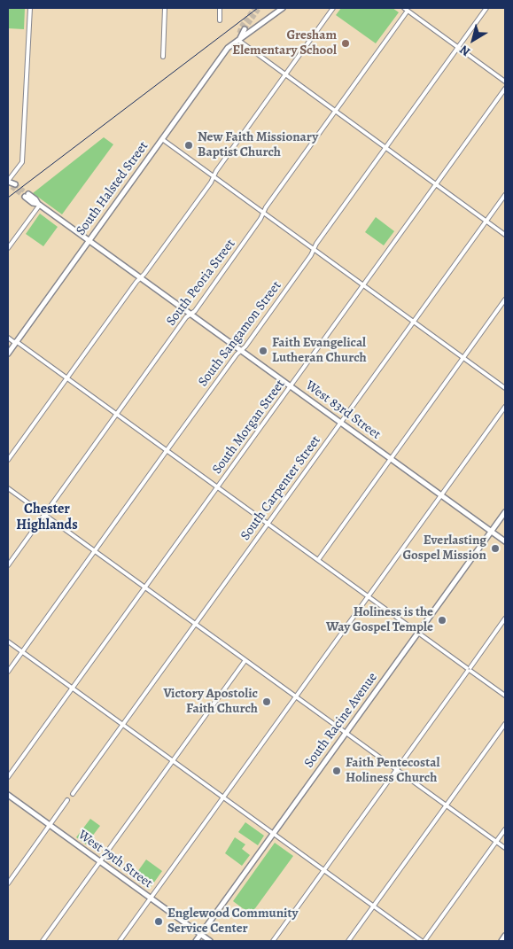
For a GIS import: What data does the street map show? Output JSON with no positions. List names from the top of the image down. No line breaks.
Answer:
{"streets":{"street":["South Halsted Street","South Peoria Street","South Sangamon Street","West 83rd Street","South Morgan Street","South Carpenter Street","South Racine Avenue","West 79th Street"]},"crossings":[["South Halsted Street","West 83rd Street"],["South Peoria Street","West 83rd Street"],["South Sangamon Street","West 83rd Street"],["West 83rd Street","South Morgan Street"],["West 83rd Street","South Carpenter Street"],["West 83rd Street","South Racine Avenue"],["South Racine Avenue","West 79th Street"]],"districts":["Chester Highlands"],"places":["Gresham Elementary School","New Faith Missionary Baptist Church","Faith Evangelical Lutheran Church","Everlasting Gospel Mission","Holiness is the Way Gospel Temple","Victory Apostolic Faith Church","Faith Pentecostal Holiness Church","Englewood Community Service Center"],"north":"bottom left"}
